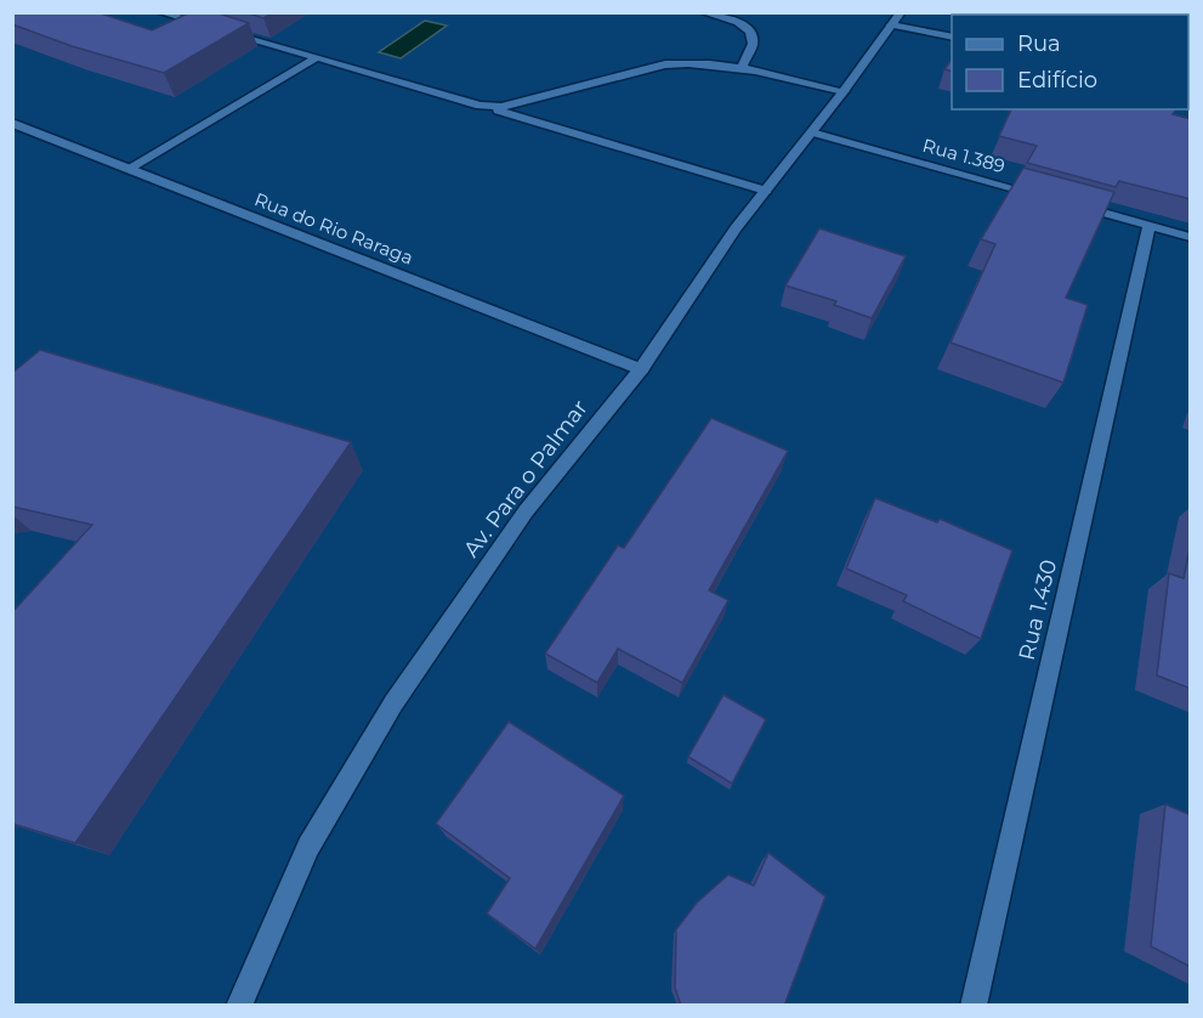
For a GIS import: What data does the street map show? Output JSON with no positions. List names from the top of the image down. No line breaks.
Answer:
{"streets":{"street":["Rua 1.389","Rua do Rio Raraga","Av. Para o Palmar","Rua 1.430"]},"crossings":[["Rua 1.389","Av. Para o Palmar"],["Rua do Rio Raraga","Av. Para o Palmar"]],"legend":["Rua","Edifício"]}
